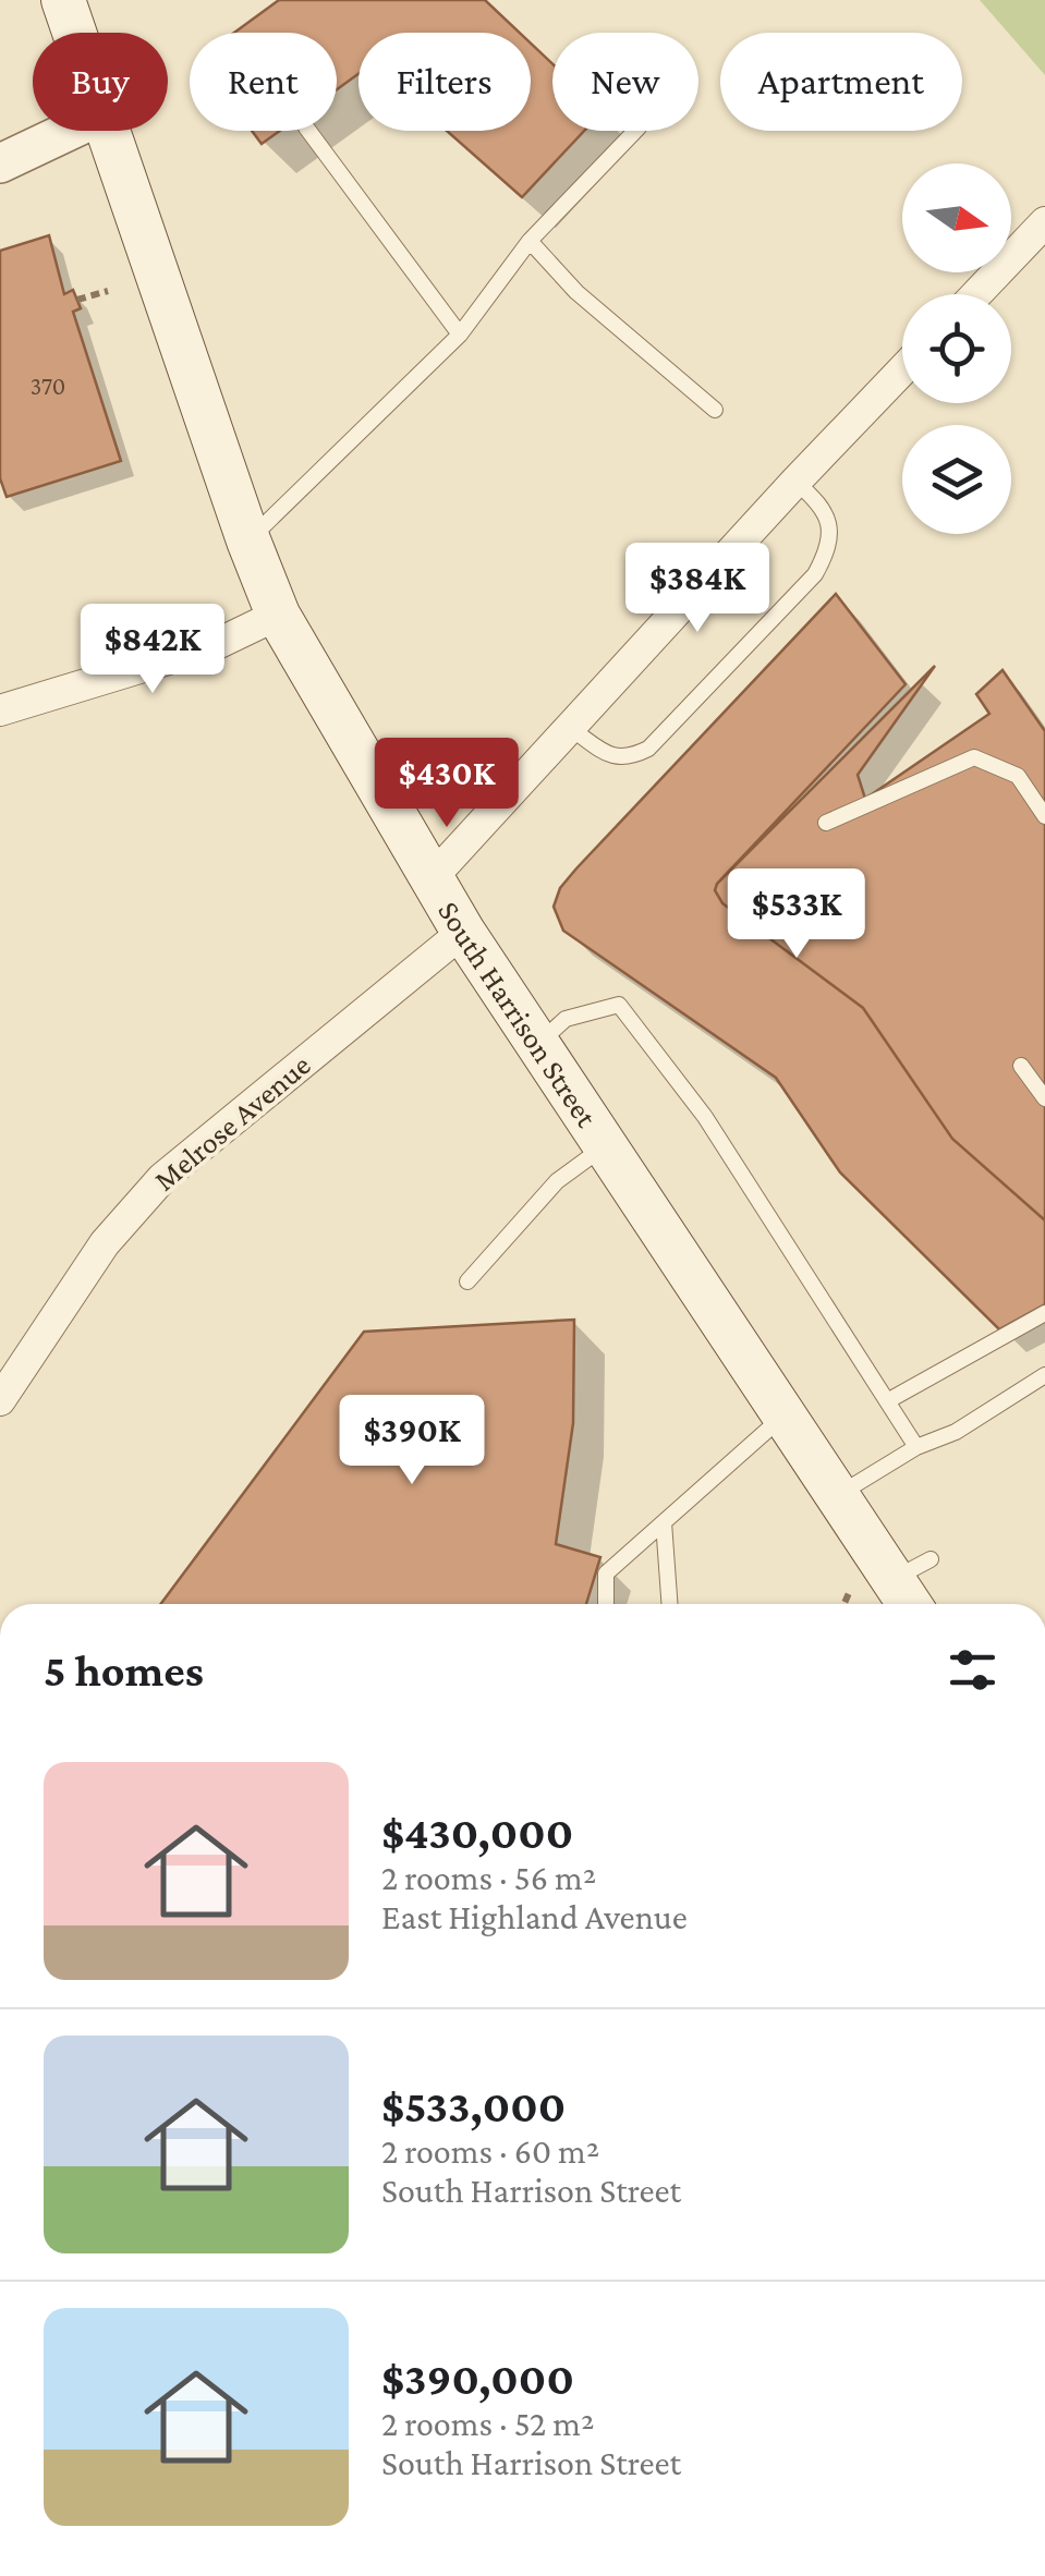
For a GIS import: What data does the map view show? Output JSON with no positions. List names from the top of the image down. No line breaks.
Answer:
{"streets":{"main road":["South Harrison Street"],"street":["Melrose Avenue"]},"crossings":[["South Harrison Street","Melrose Avenue"]],"house_numbers":["370"],"north":"right","page":{"chip":["Buy","Rent","Filters","New","Apartment"],"price":["$384K","$842K","$430K","$533K","$390K"],"heading":"5 homes","list":[{"name":"$430,000","note":"2 rooms · 56 m² · East Highland Avenue"},{"name":"$533,000","note":"2 rooms · 60 m² · South Harrison Street"},{"name":"$390,000","note":"2 rooms · 52 m² · South Harrison Street"}]}}
